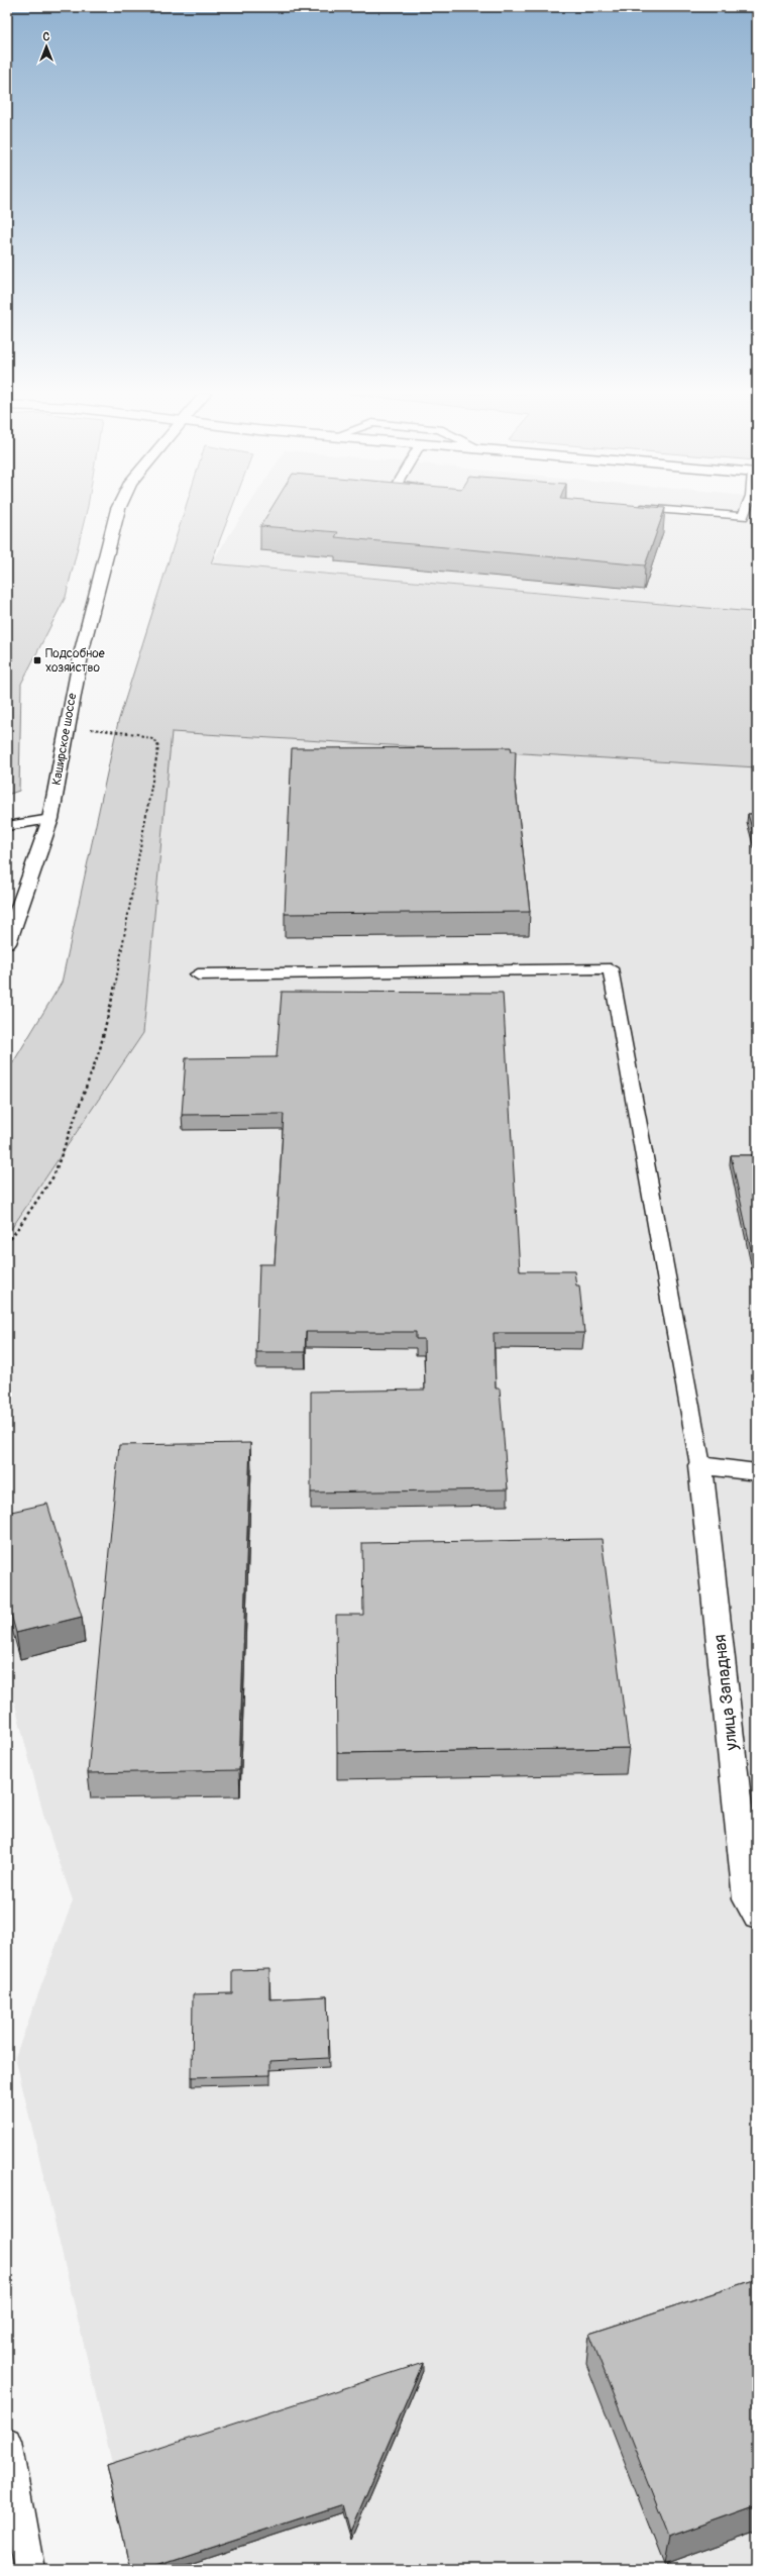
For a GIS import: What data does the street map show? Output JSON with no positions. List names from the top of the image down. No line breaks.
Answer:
{"streets":{"main road":["Каширское шоссе","улица Западная"]},"places":{"transit":["Подсобное хозяйство"]},"north":"top"}
